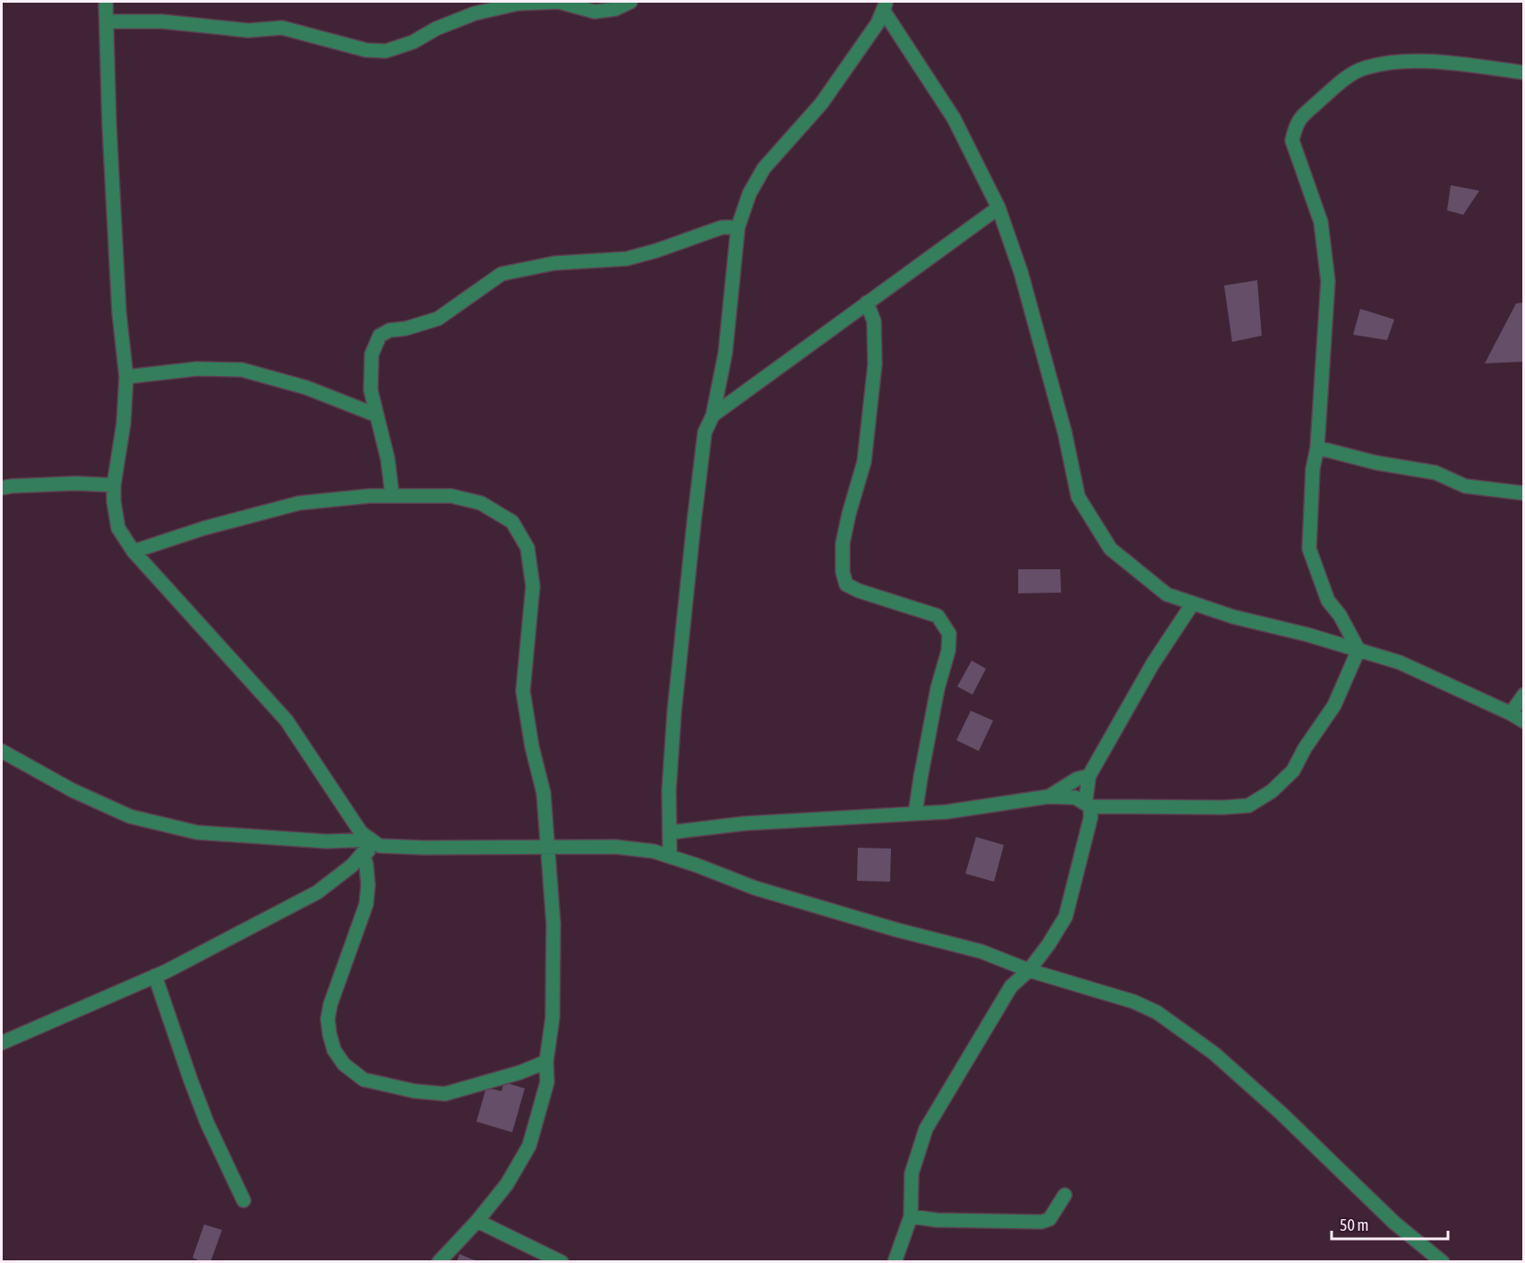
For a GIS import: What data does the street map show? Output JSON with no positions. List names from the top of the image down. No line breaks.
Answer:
{"scale_bar":"50 m"}
